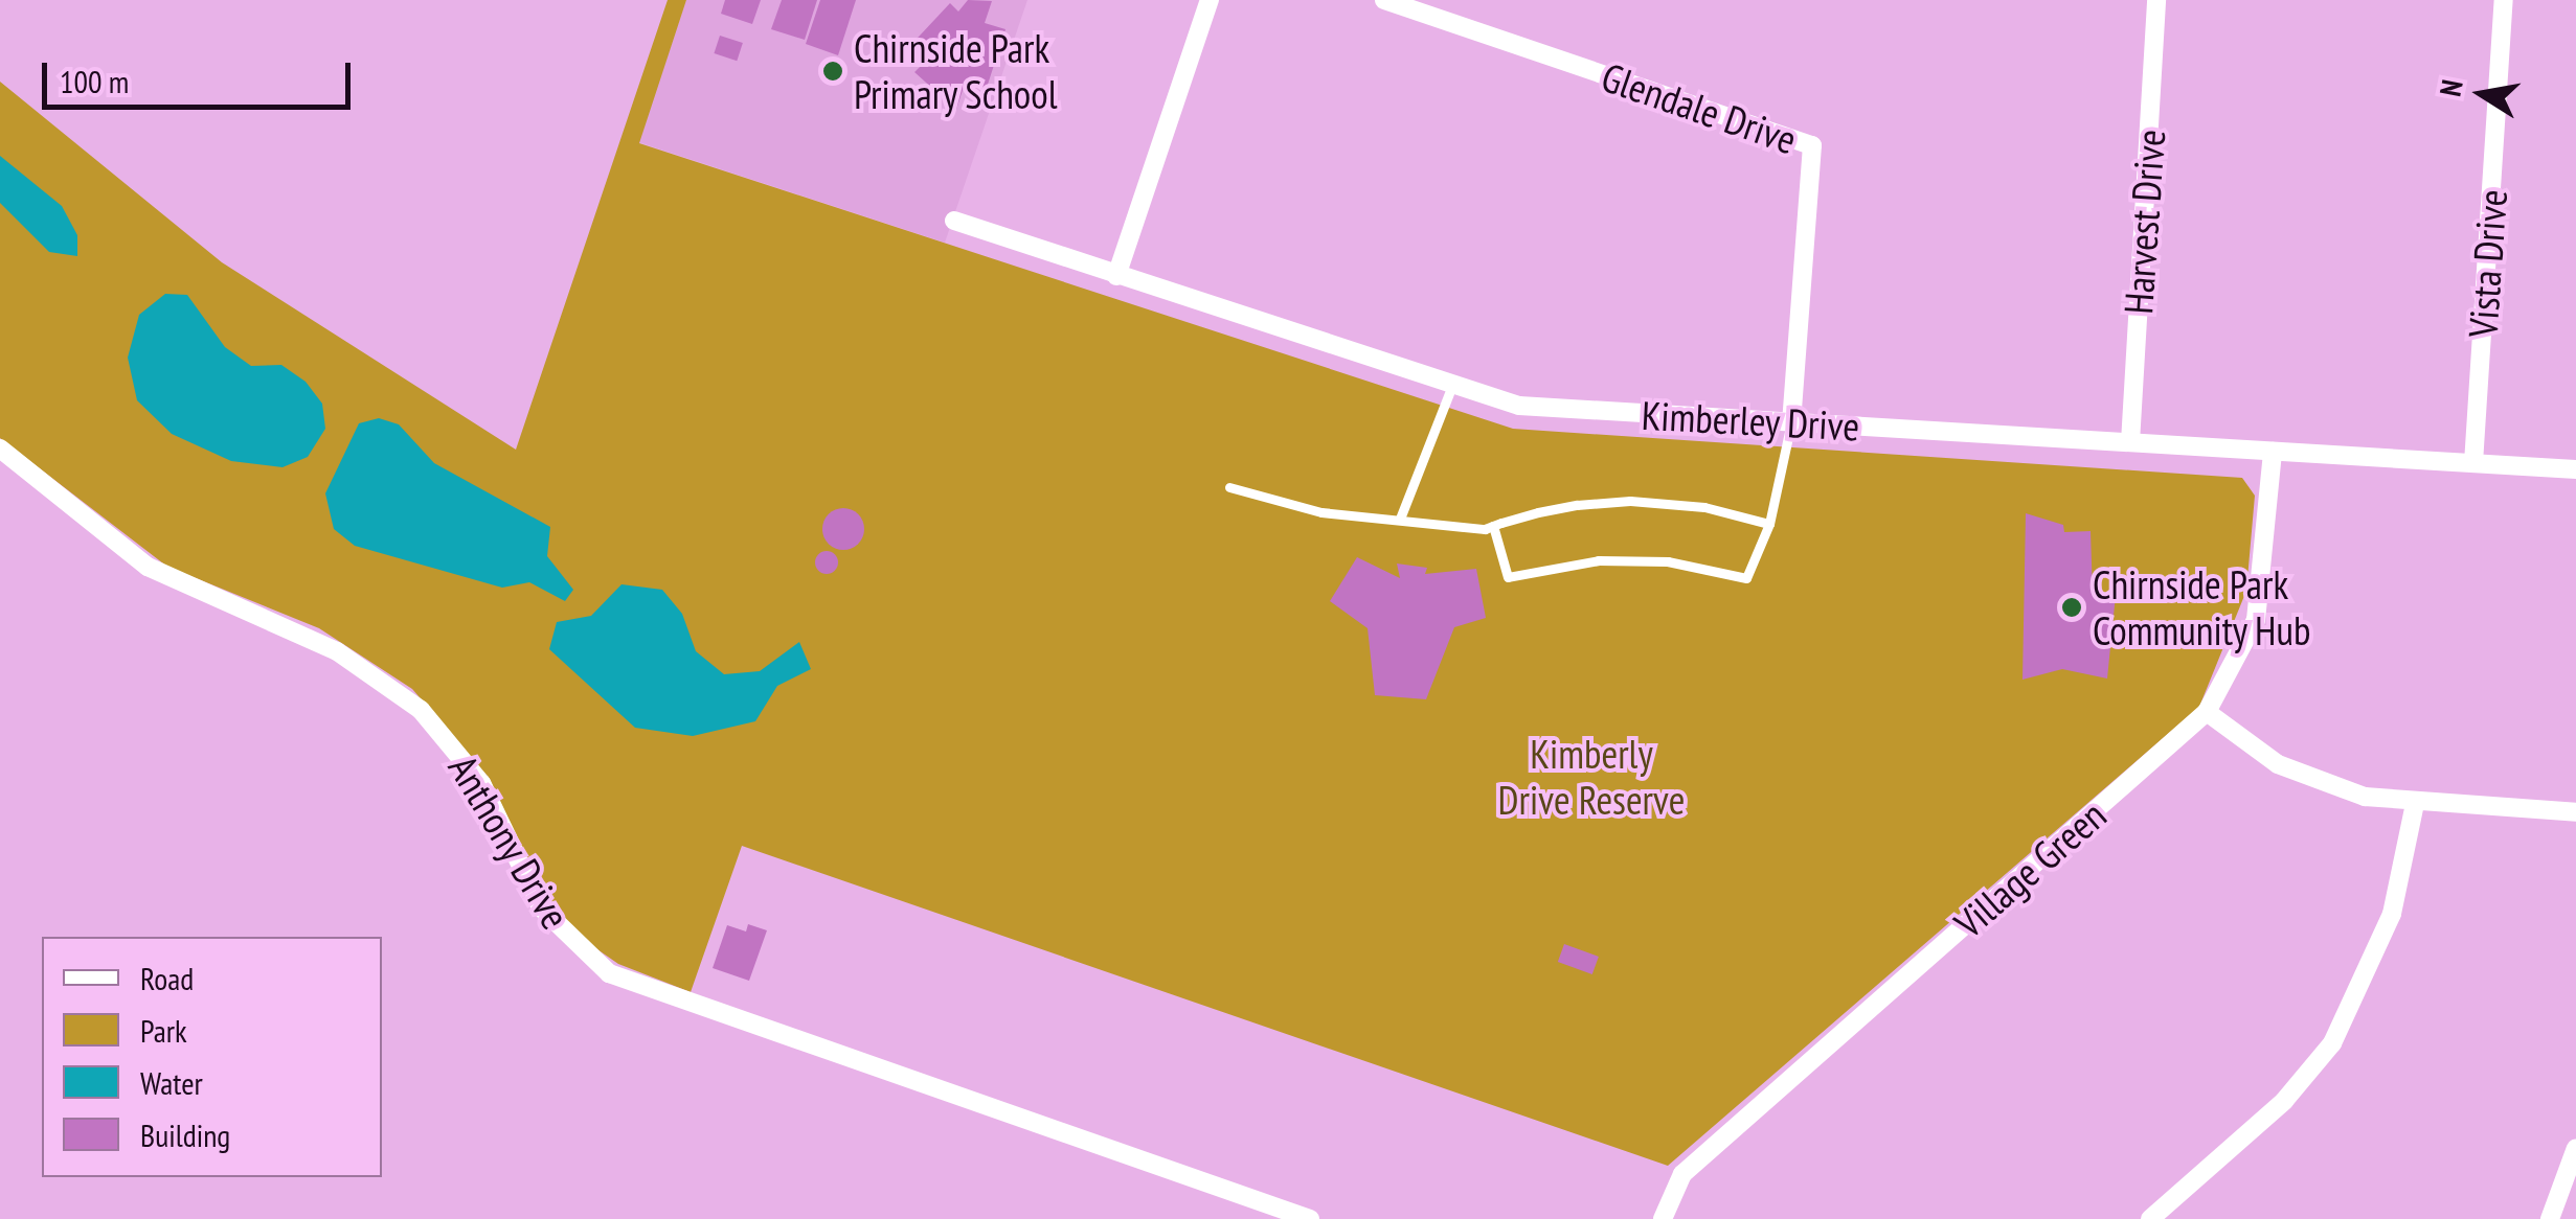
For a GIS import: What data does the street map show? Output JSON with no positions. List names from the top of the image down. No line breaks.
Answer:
{"streets":{"street":["Glendale Drive","Harvest Drive","Vista Drive","Kimberley Drive","Anthony Drive","Village Green"]},"crossings":[["Glendale Drive","Kimberley Drive"],["Harvest Drive","Kimberley Drive"],["Vista Drive","Kimberley Drive"],["Kimberley Drive","Village Green"]],"parks":["Kimberly Drive Reserve"],"places":["Chirnside Park Primary School","Chirnside Park Community Hub"],"legend":["Road","Park","Water","Building"],"scale_bar":"100 m","north":"left"}
